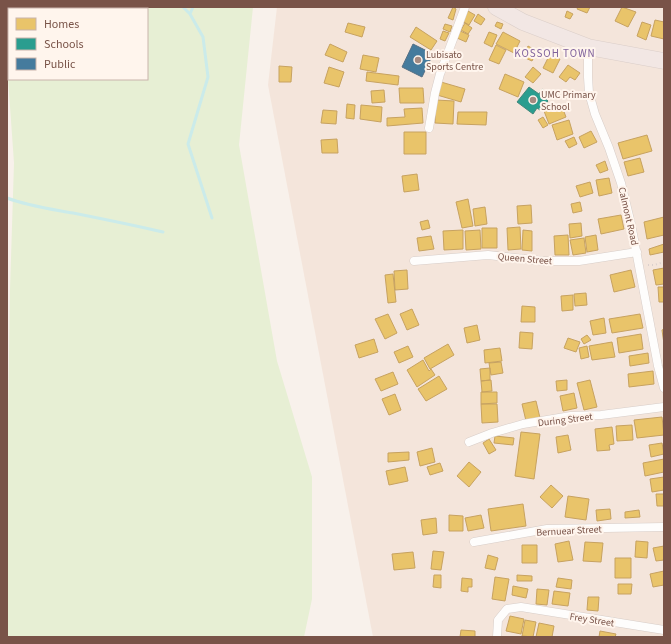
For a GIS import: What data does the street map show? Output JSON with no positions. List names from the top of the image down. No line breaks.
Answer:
{"streets":{"street":["Calmont Road","Queen Street","During Street","Bernuear Street","Frey Street"]},"crossings":[["Calmont Road","Queen Street"]],"districts":["KOSSOH TOWN"],"places":["Lubisato Sports Centre","UMC Primary School"],"legend":["Homes","Schools","Public"]}
